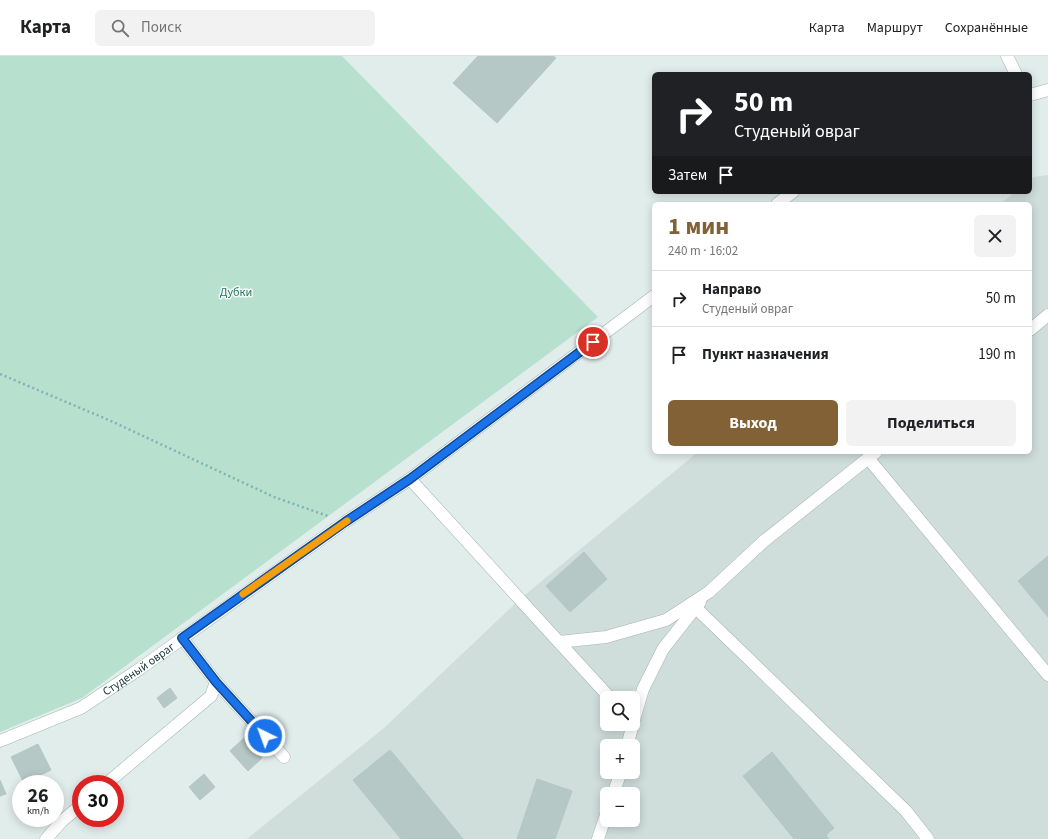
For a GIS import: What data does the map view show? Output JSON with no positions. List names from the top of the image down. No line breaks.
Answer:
{"streets":{"street":["Студеный овраг"]},"parks":["Дубки"],"page":{"header":"Карта","search":"Поиск","nav":["Карта","Маршрут","Сохранённые"],"turn":["50 m","Студеный овраг"],"then":"Затем","heading":["1 мин","240 m · 16:02"],"list":[{"name":"Направо","note":"Студеный овраг","value":"50 m"},{"name":"Пункт назначения","value":"190 m"}],"buttons":["Выход","Поделиться"],"map_buttons":["+","−"],"speed":"26 km/h","limit":"30"}}
